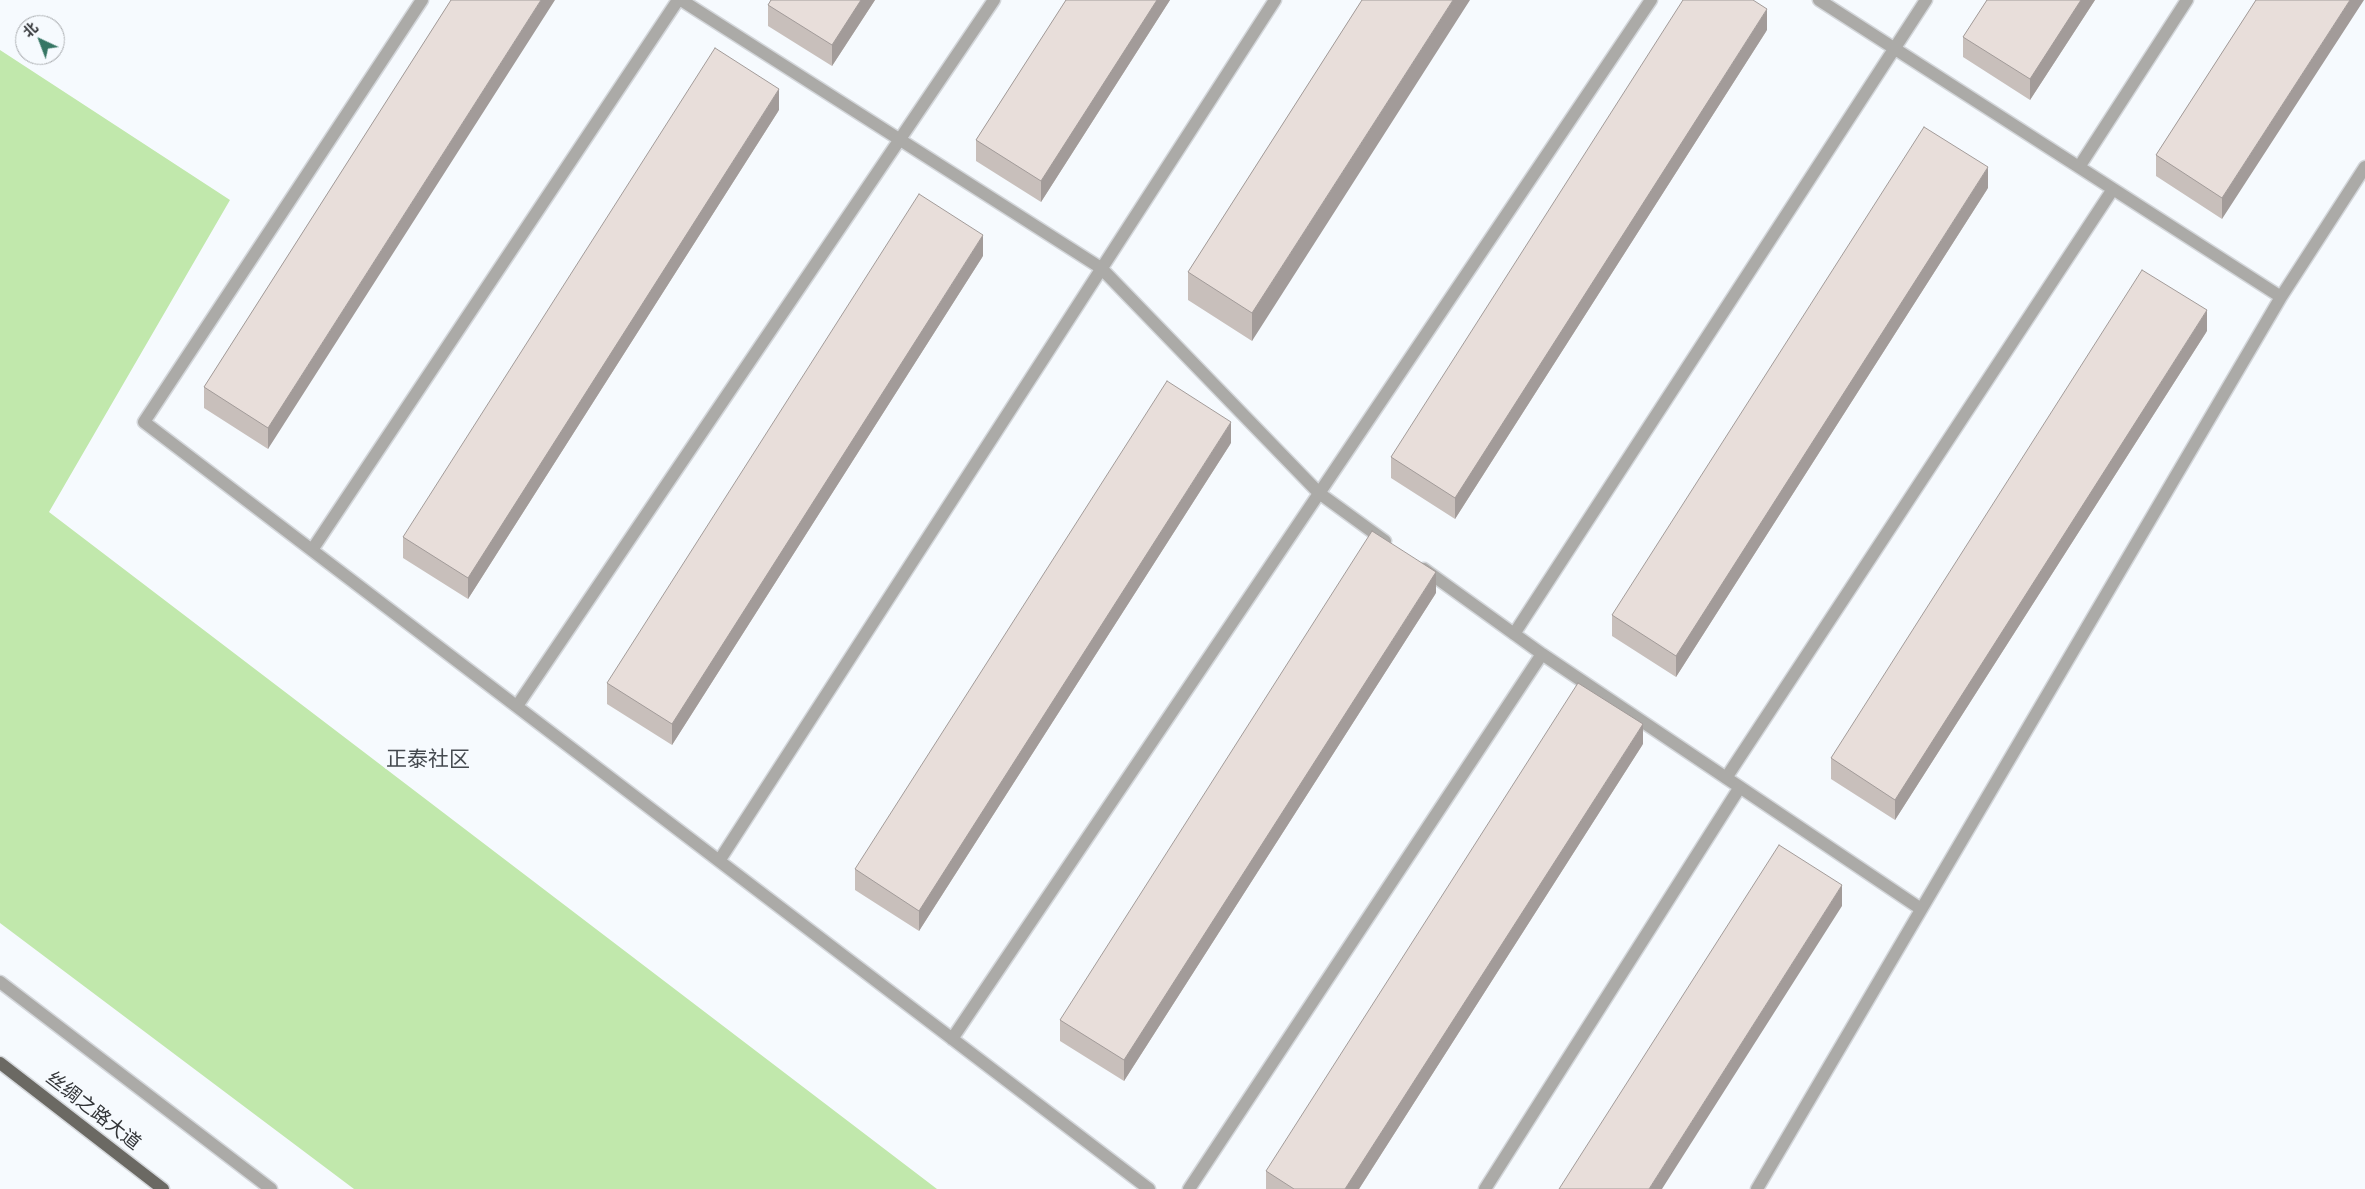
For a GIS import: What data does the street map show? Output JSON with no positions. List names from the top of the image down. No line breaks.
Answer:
{"streets":{"main road":["丝绸之路大道"]},"districts":["正泰社区"],"north":"top left"}
